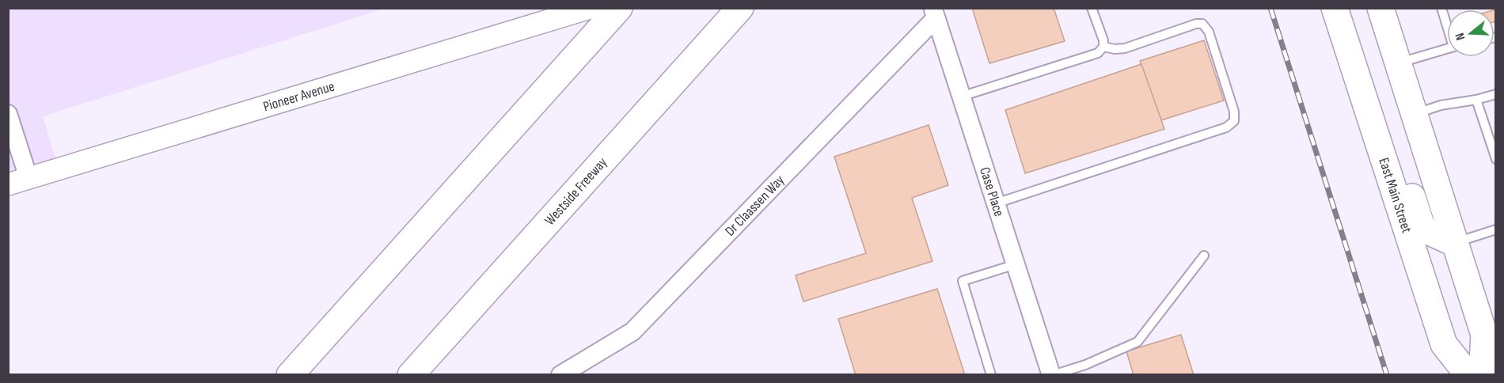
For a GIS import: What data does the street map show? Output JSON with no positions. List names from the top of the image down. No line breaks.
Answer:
{"streets":{"main road":["Westside Freeway","East Main Street"],"street":["Pioneer Avenue","Case Place","Dr Claassen Way"]},"crossings":[["Case Place","Dr Claassen Way"]],"north":"left"}
